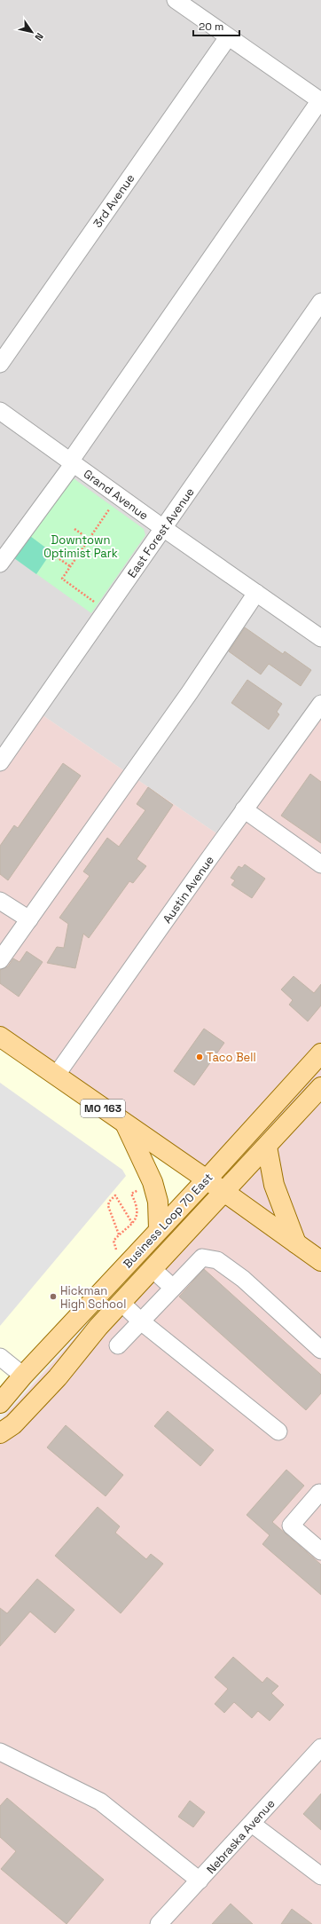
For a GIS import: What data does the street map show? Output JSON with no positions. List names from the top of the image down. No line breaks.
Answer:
{"streets":{"main road":["MO 163","Business Loop 70 East"],"street":["3rd Avenue","Grand Avenue","East Forest Avenue","Austin Avenue","Nebraska Avenue"]},"crossings":[["Grand Avenue","East Forest Avenue"],["Austin Avenue","MO 163"],["MO 163","Business Loop 70 East"]],"parks":["Downtown Optimist Park"],"places":["Taco Bell","Hickman High School"],"scale_bar":"20 m","north":"bottom right"}
